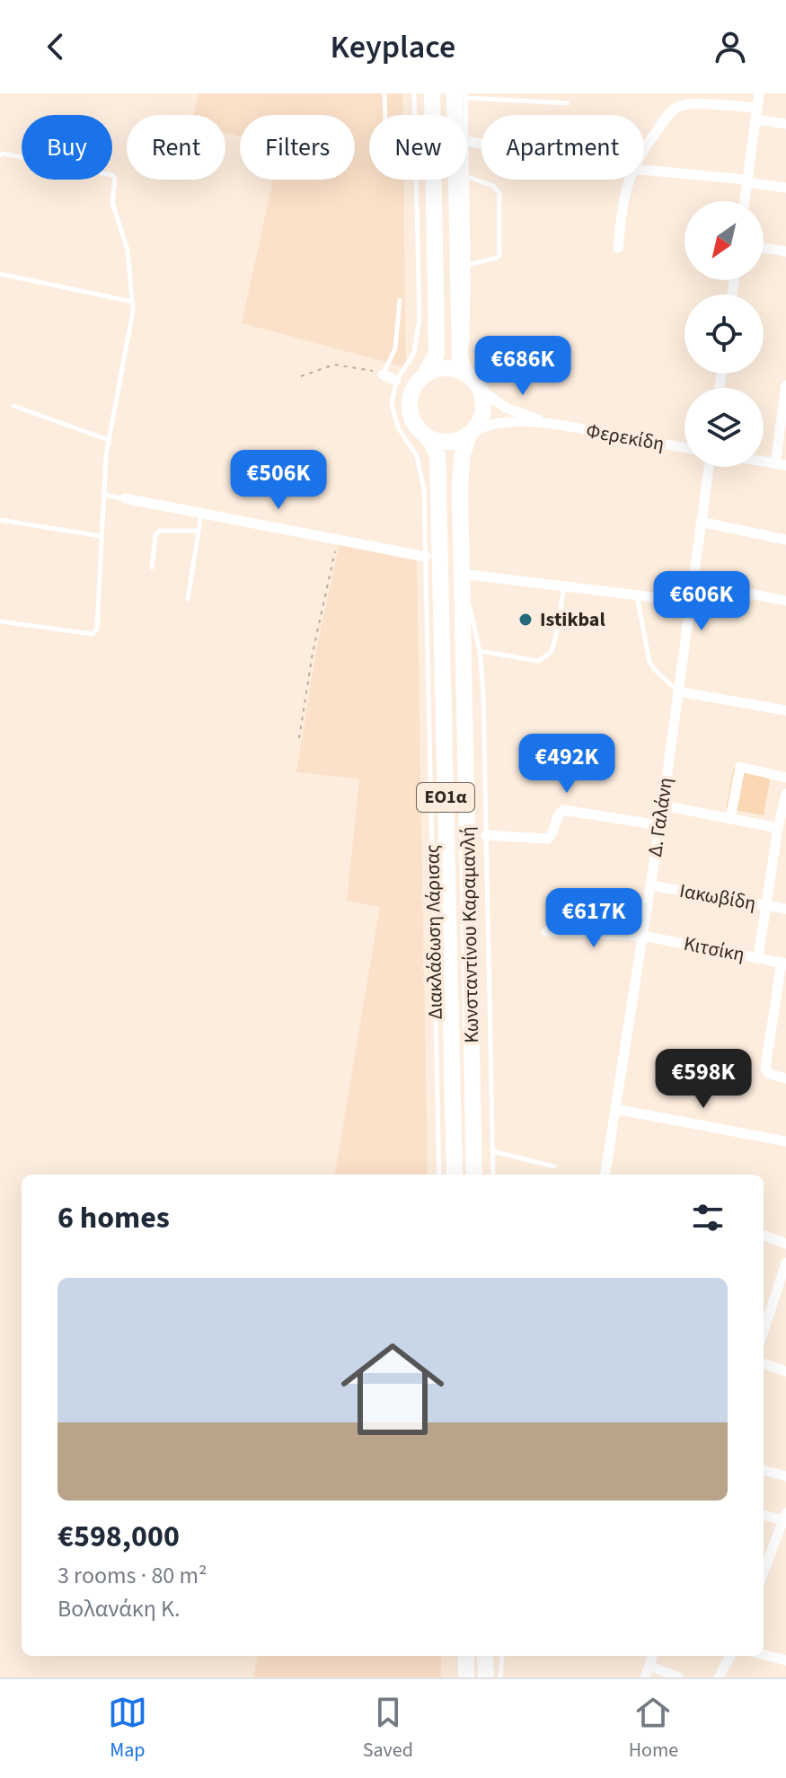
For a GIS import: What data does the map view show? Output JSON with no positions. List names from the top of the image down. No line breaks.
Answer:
{"streets":{"main road":["ΕΟ1α","Κωνσταντίνου Καραμανλή"],"street":["Φερεκίδη","Δ. Γαλάνη","Ιακωβίδη","Κιτσίκη"],"lane":["Διακλάδωση Λάρισας"]},"crossings":[["Φερεκίδη","ΕΟ1α"],["Φερεκίδη","Κωνσταντίνου Καραμανλή"],["ΕΟ1α","Κωνσταντίνου Καραμανλή"],["Δ. Γαλάνη","Ιακωβίδη"],["Δ. Γαλάνη","Κιτσίκη"]],"places":["Istikbal"],"north":"bottom left","page":{"header":"Keyplace","chip":["Buy","Rent","Filters","New","Apartment"],"price":["€686K","€506K","€606K","€492K","€617K","€598K"],"heading":"6 homes","list":[{"name":"€598,000","note":"3 rooms · 80 m² · Βολανάκη Κ."}],"tabs":["Map","Saved","Home"]}}
